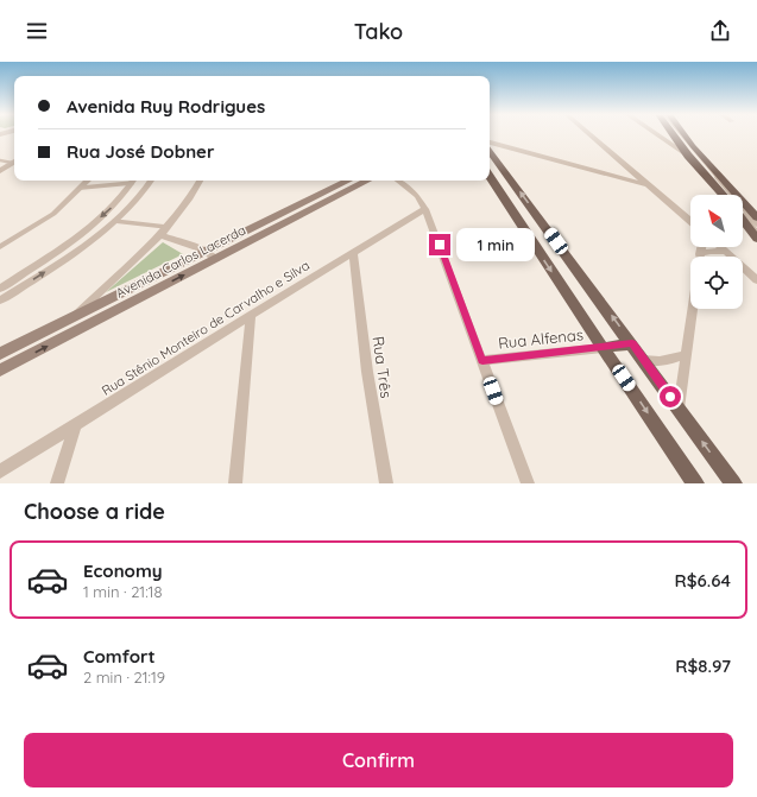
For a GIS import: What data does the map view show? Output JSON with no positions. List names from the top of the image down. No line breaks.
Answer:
{"streets":{"main road":["Avenida Carlos Lacerda"],"street":["Rua Stênio Monteiro de Carvalho e Silva","Rua Alfenas","Rua Três"]},"crossings":[["Rua Stênio Monteiro de Carvalho e Silva","Rua Três"]],"north":"top left","page":{"header":"Tako","banner":["Avenida Ruy Rodrigues","Rua José Dobner"],"bubble":"1 min","heading":"Choose a ride","list":[{"name":"Economy","note":"1 min · 21:18","value":"R$6.64"},{"name":"Comfort","note":"2 min · 21:19","value":"R$8.97"}],"buttons":"Confirm"}}
